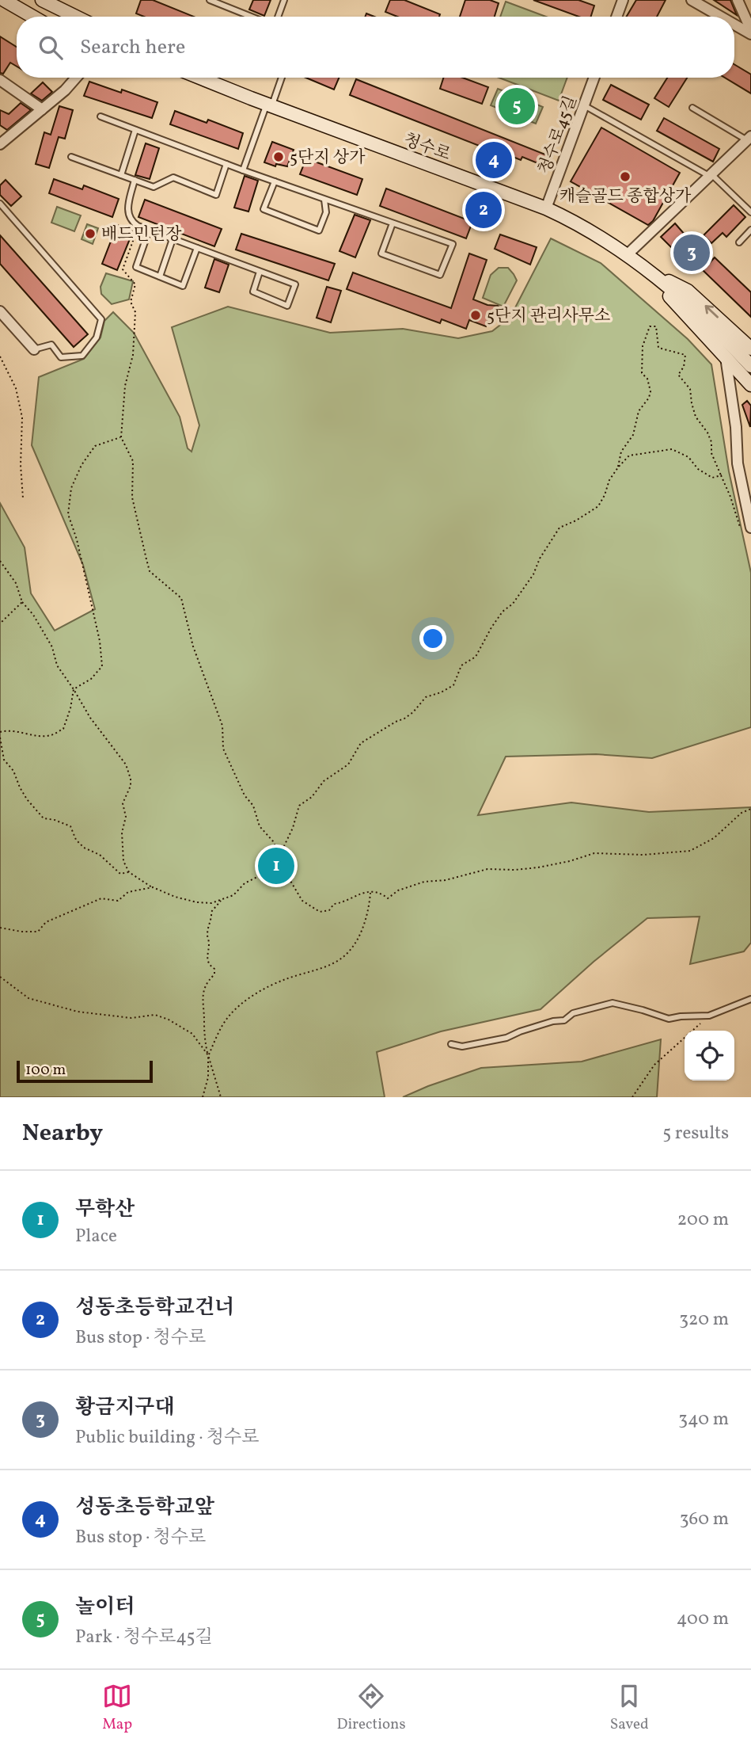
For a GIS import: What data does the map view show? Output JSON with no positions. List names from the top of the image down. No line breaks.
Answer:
{"streets":{"main road":["청수로"],"street":["청수로45길"]},"crossings":[["청수로45길","청수로"]],"places":["5단지 상가","캐슬골드 종합상가","배드민턴장","5단지 관리사무소"],"scale_bar":"100 m","page":{"search":"Search here","pins":["5","4","2","3","1"],"scale":"100 m","heading":["Nearby","5 results"],"list":[{"mark":"1","name":"무학산","note":"Place","value":"200 m"},{"mark":"2","name":"성동초등학교건너","note":"Bus stop · 청수로","value":"320 m"},{"mark":"3","name":"황금지구대","note":"Public building · 청수로","value":"340 m"},{"mark":"4","name":"성동초등학교앞","note":"Bus stop · 청수로","value":"360 m"},{"mark":"5","name":"놀이터","note":"Park · 청수로45길","value":"400 m"}],"nav":["Map","Directions","Saved"]}}
